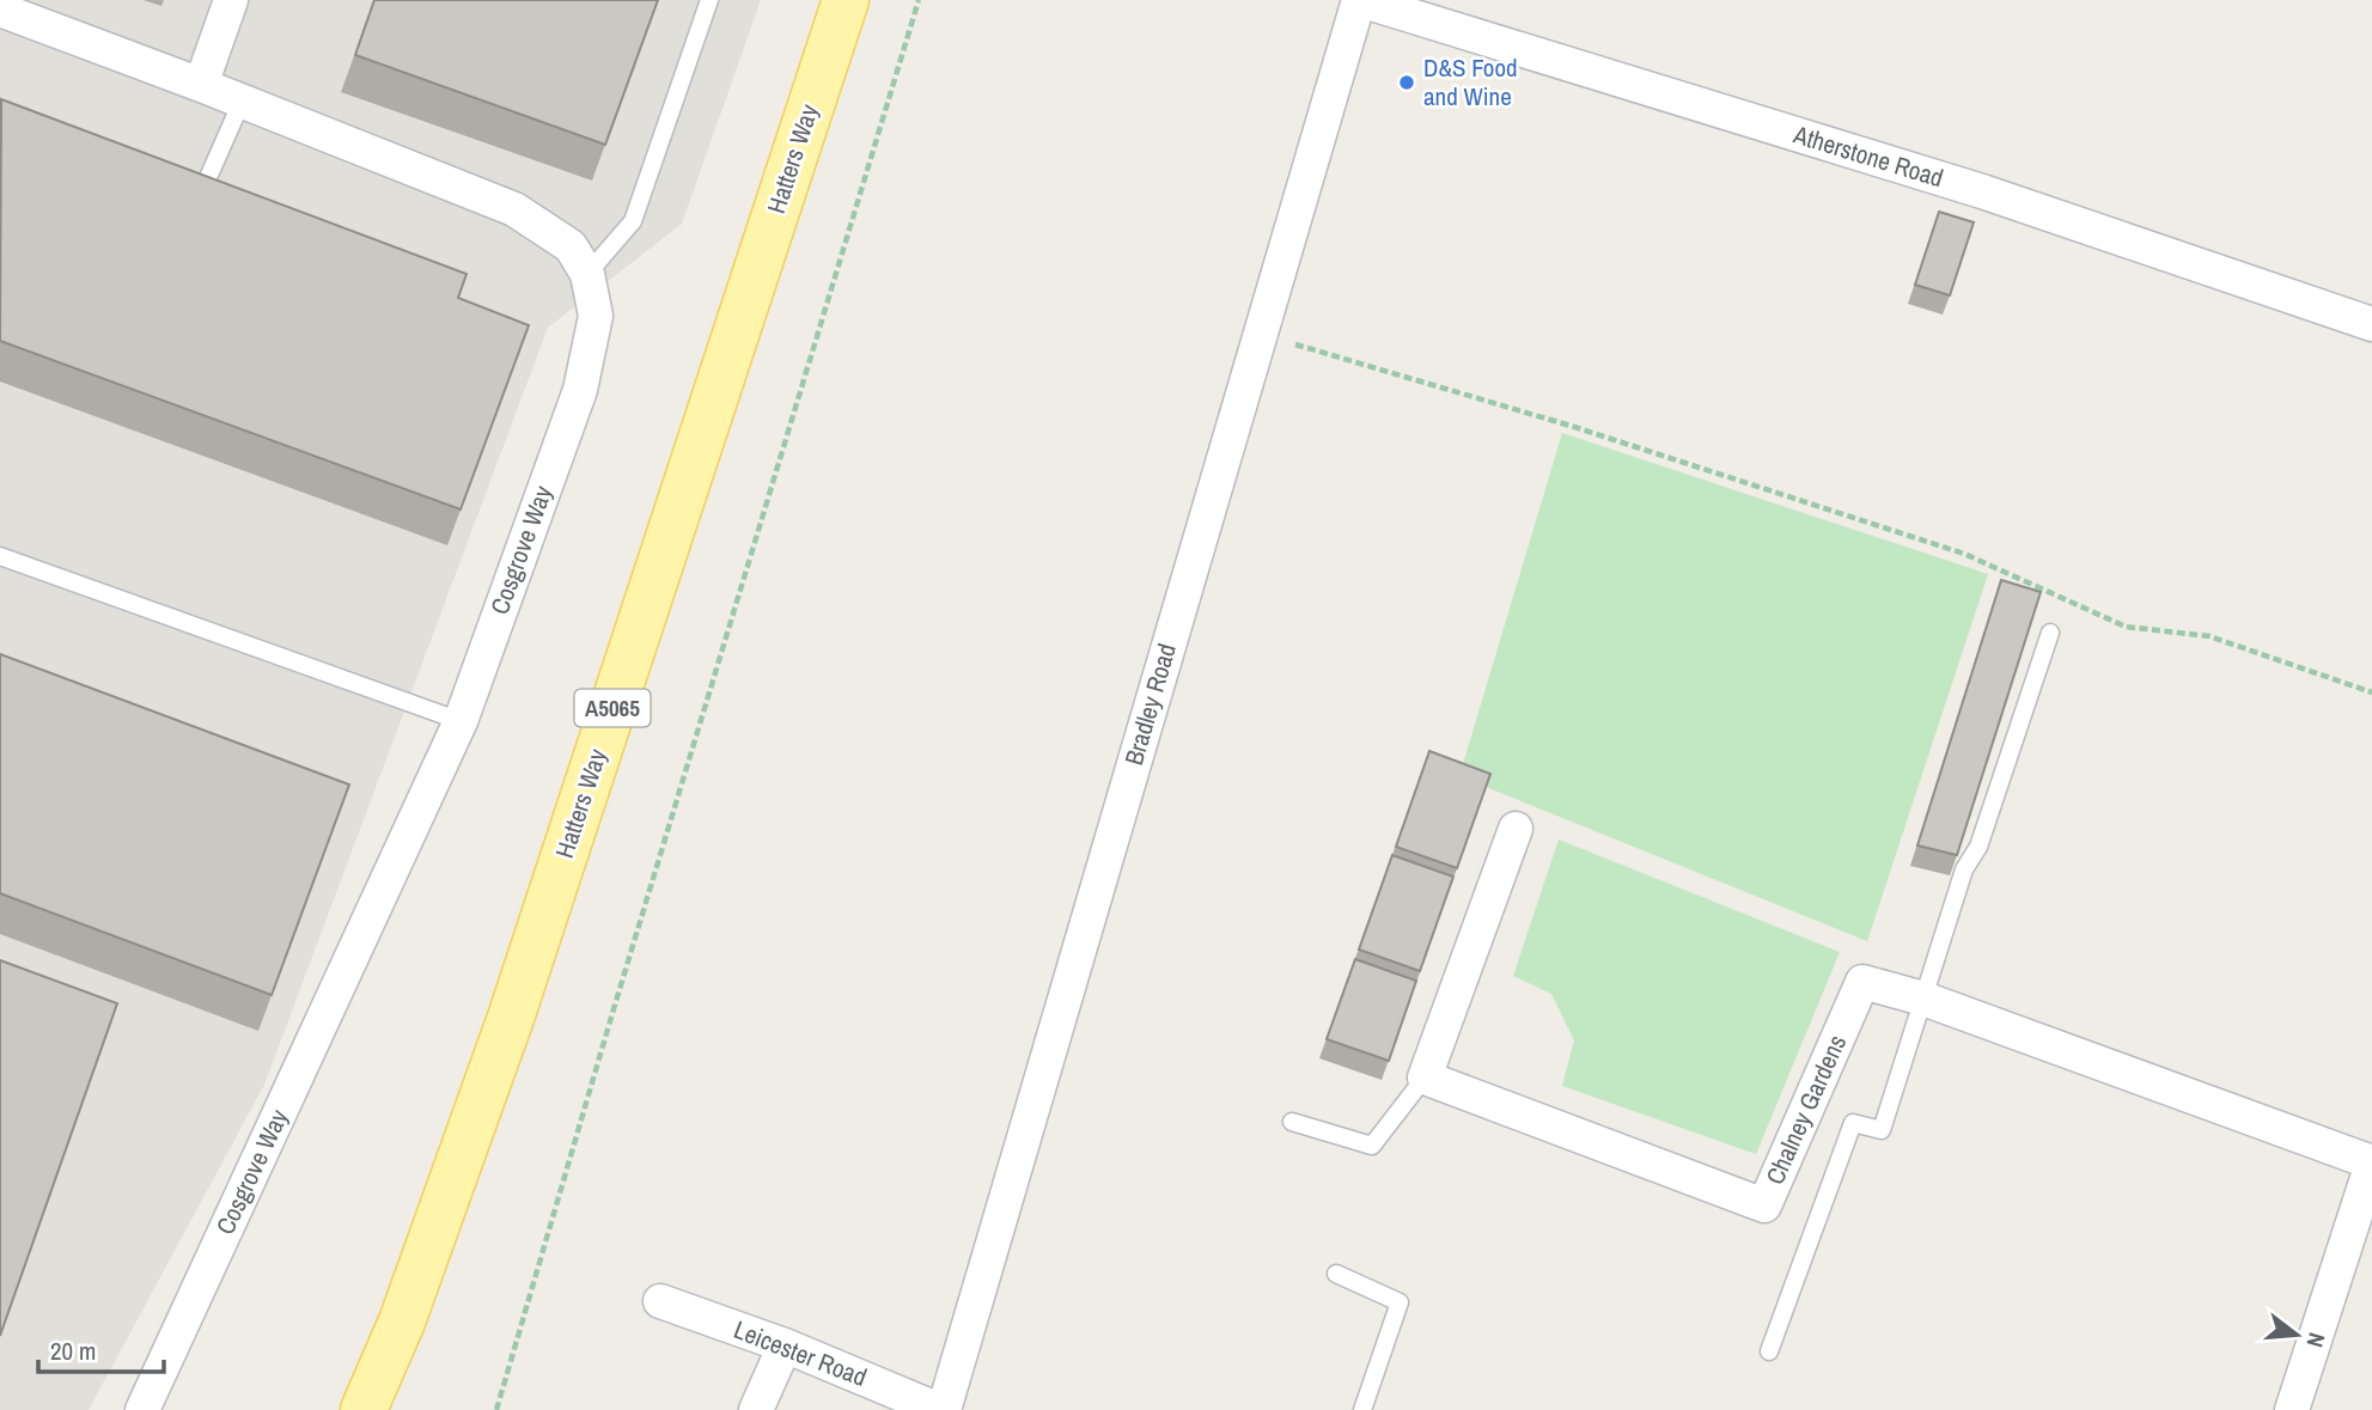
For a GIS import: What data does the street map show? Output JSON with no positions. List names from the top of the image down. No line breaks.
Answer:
{"streets":{"main road":["Hatters Way","A5065"],"street":["Atherstone Road","Cosgrove Way","Bradley Road","Chalney Gardens","Leicester Road"]},"crossings":[["Atherstone Road","Bradley Road"],["Bradley Road","Leicester Road"]],"places":["D&S Food and Wine"],"scale_bar":"20 m","north":"right"}
